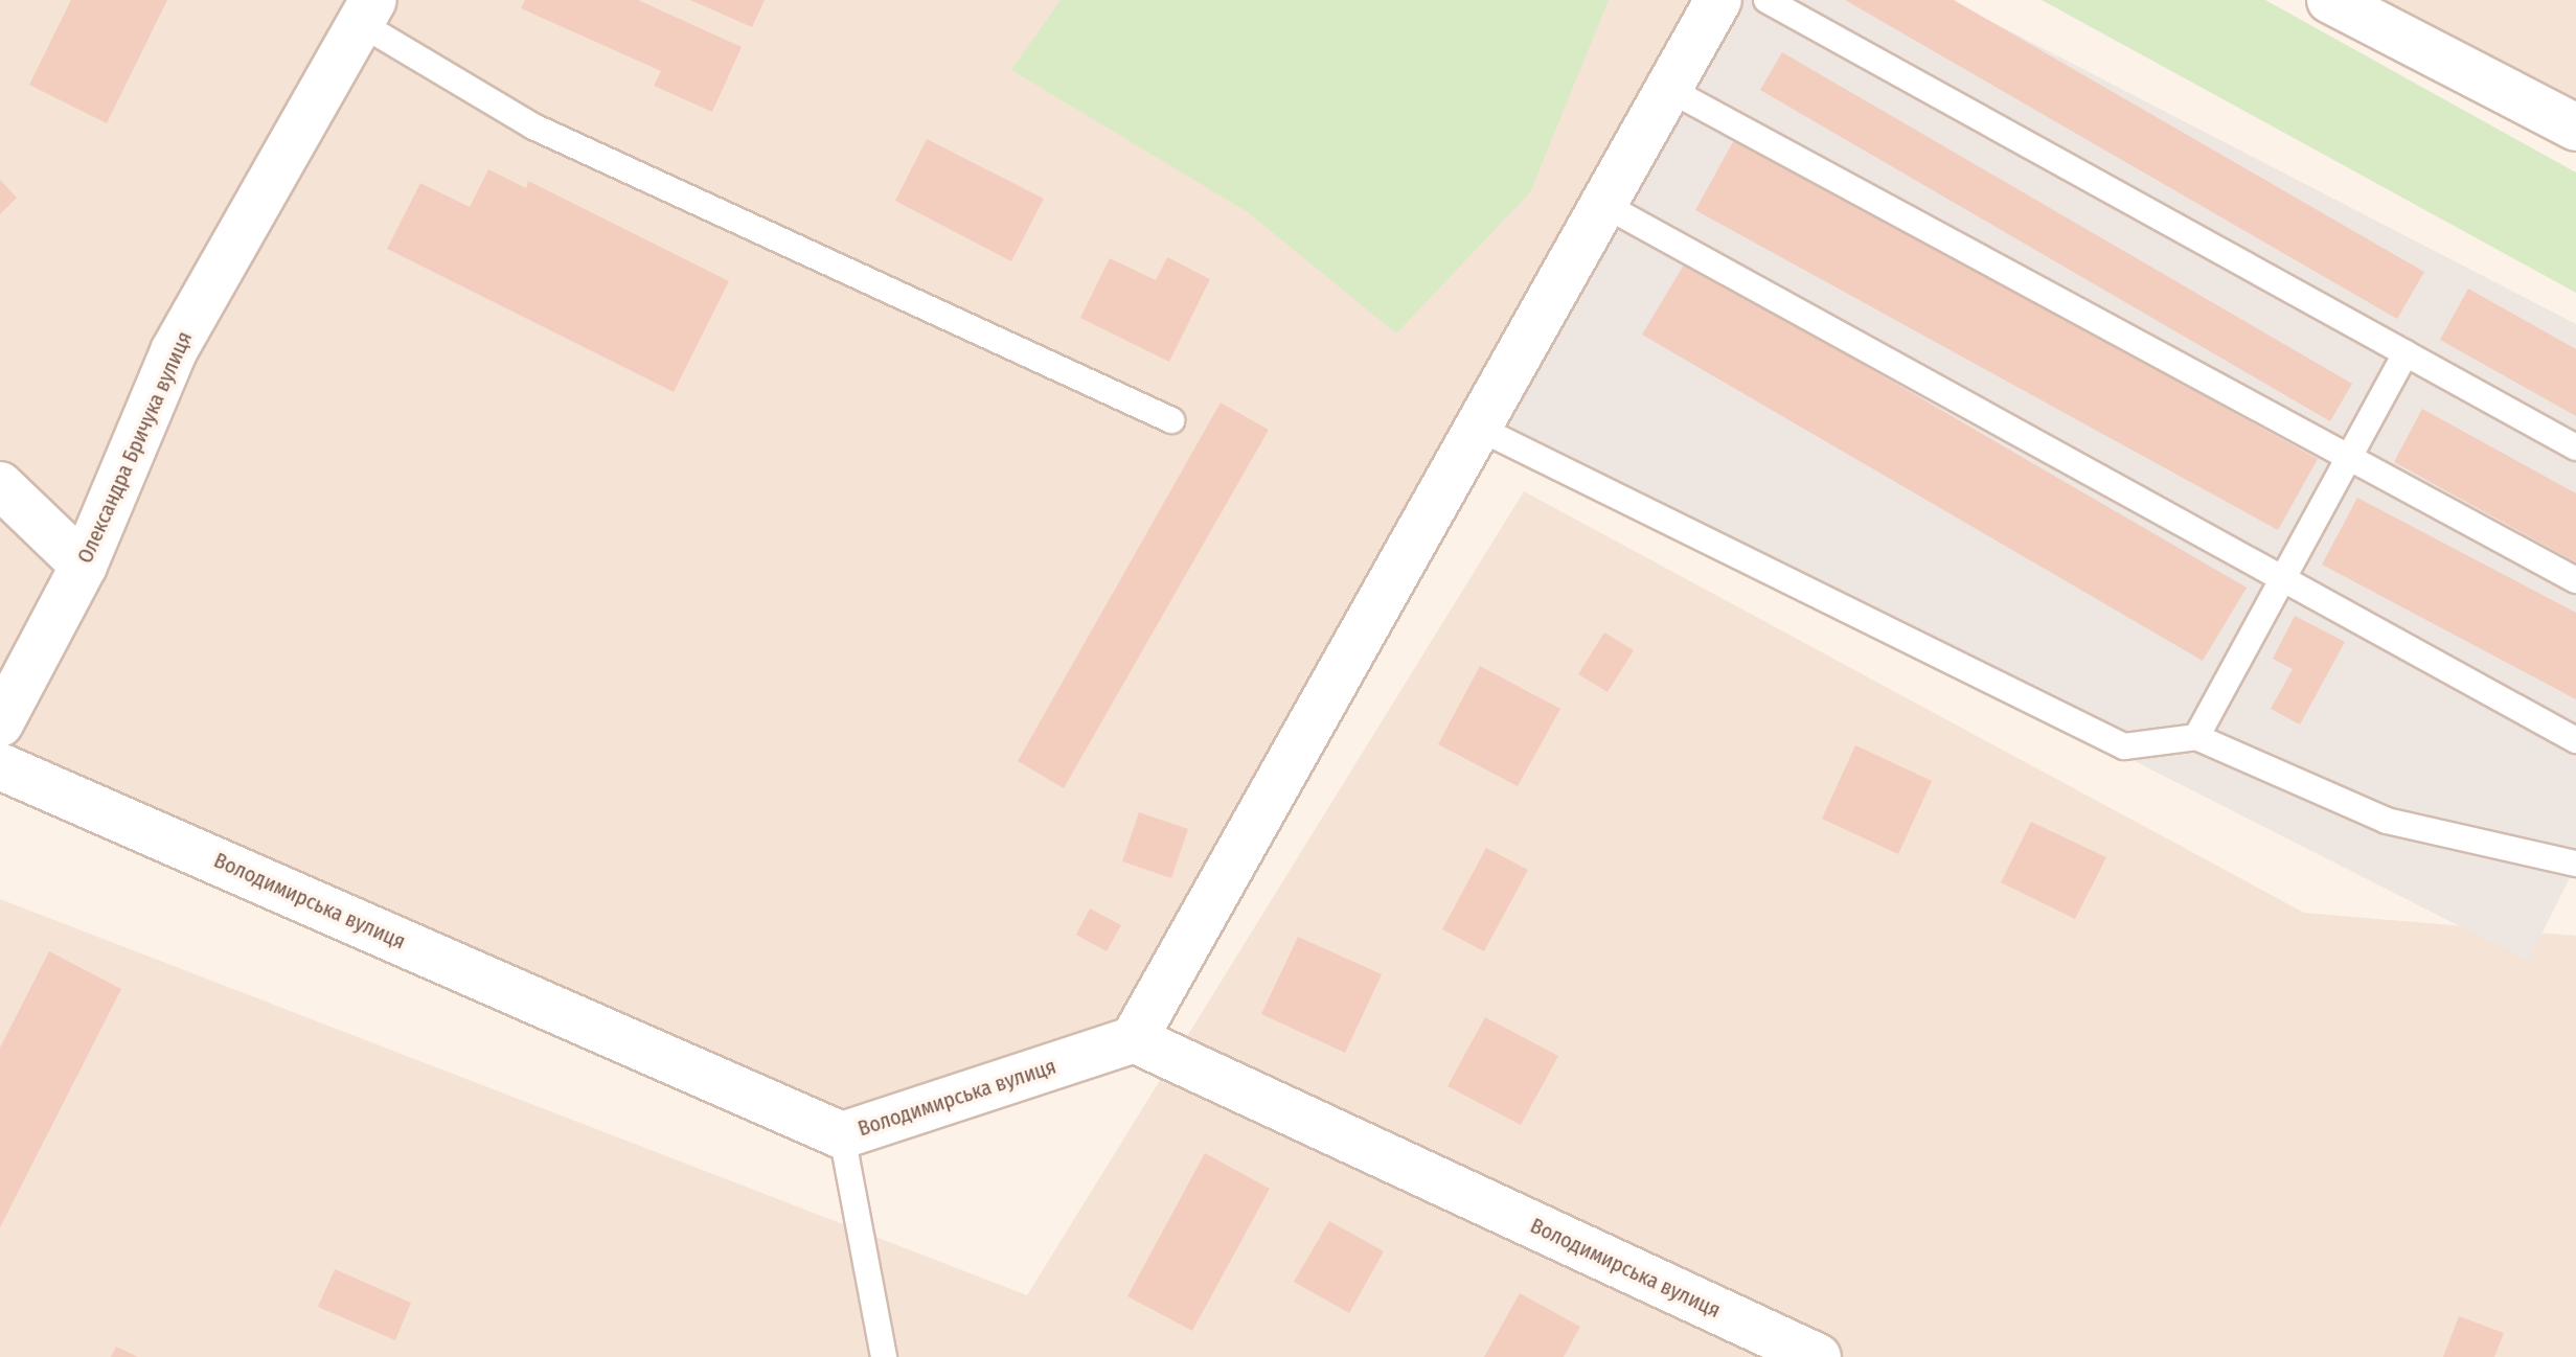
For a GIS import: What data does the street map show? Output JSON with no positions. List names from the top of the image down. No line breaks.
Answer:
{"streets":{"street":["Олександра Бричука вулиця","Володимирська вулиця"]}}
